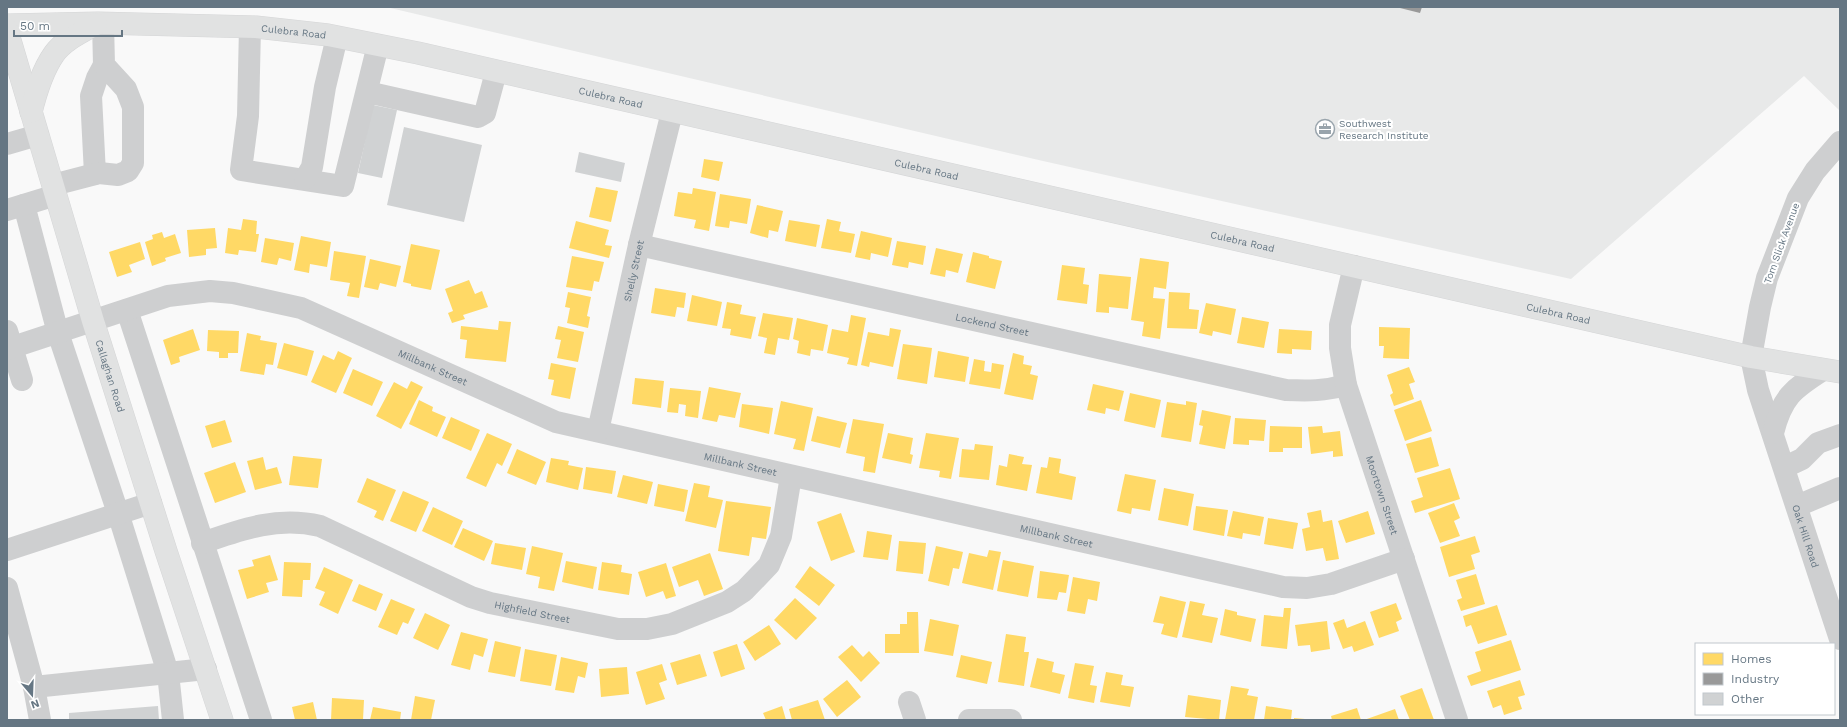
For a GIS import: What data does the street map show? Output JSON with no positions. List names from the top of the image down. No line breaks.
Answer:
{"streets":{"main road":["Culebra Road","Callaghan Road"],"street":["Tom Slick Avenue","Shelly Street","Lockend Street","Millbank Street","Moortown Street","Oak Hill Road","Highfield Street"]},"crossings":[["Culebra Road","Tom Slick Avenue"],["Culebra Road","Shelly Street"],["Culebra Road","Moortown Street"],["Culebra Road","Oak Hill Road"],["Tom Slick Avenue","Oak Hill Road"],["Shelly Street","Lockend Street"],["Shelly Street","Millbank Street"],["Lockend Street","Moortown Street"],["Millbank Street","Callaghan Road"],["Millbank Street","Moortown Street"],["Millbank Street","Highfield Street"]],"places":{"office":["Southwest Research Institute"]},"legend":["Homes","Industry","Other"],"scale_bar":"50 m","north":"bottom"}
